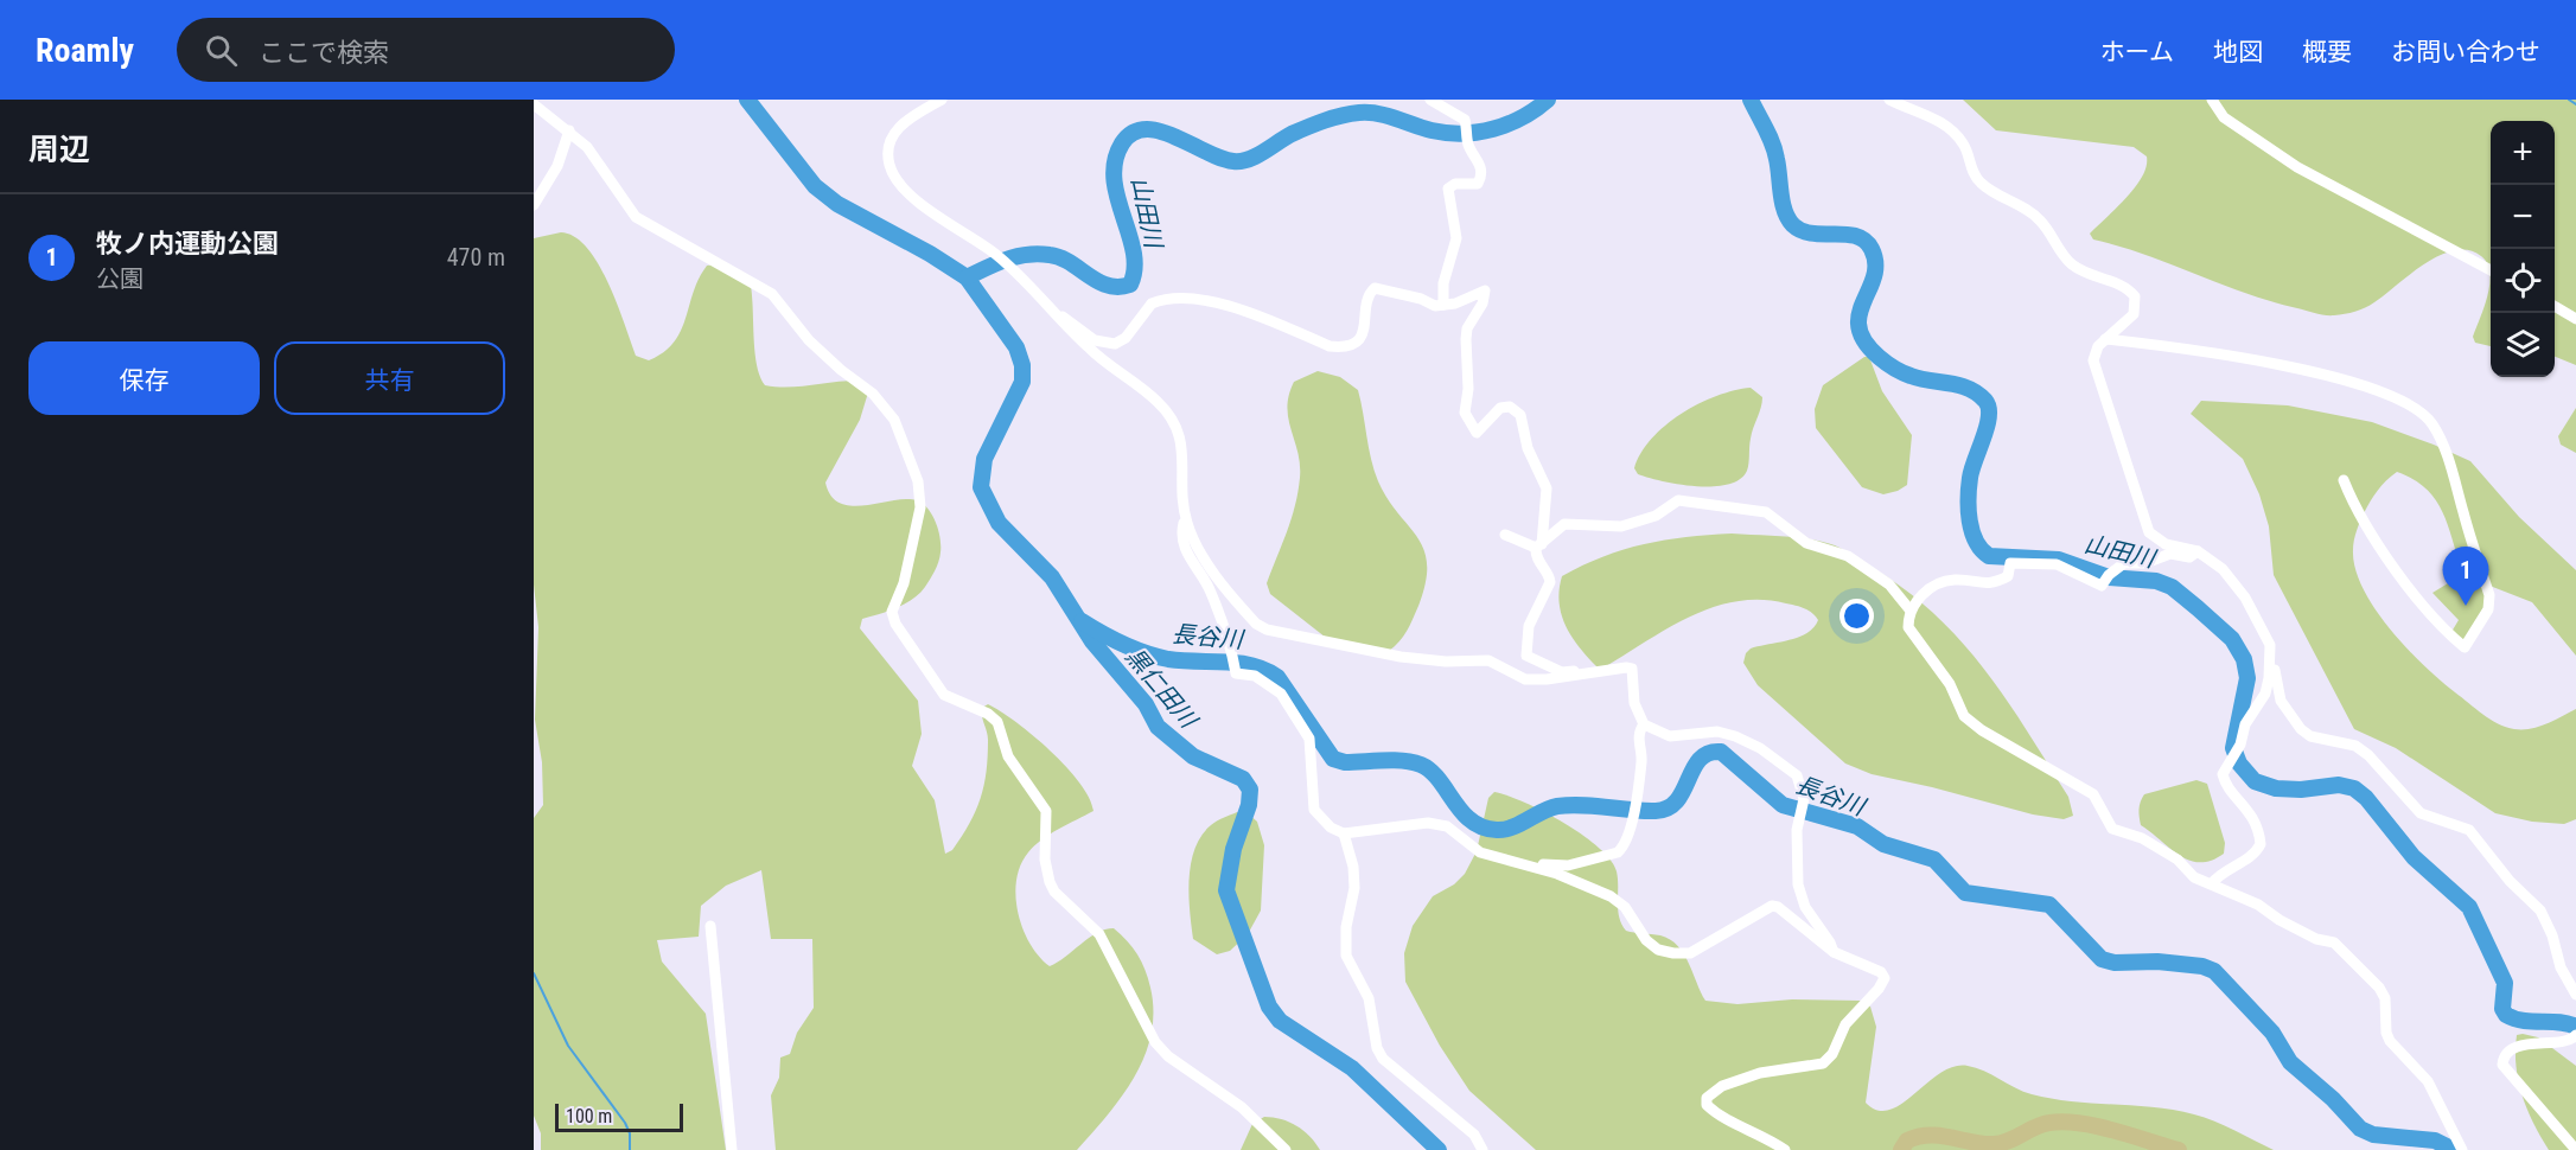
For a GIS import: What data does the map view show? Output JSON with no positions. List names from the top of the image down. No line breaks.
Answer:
{"water":["山田川","長谷川","黒仁田川"],"scale_bar":"100 m","page":{"header":"Roamly","search":"ここで検索","nav":["ホーム","地図","概要","お問い合わせ"],"heading":"周辺","map_buttons":["+","−"],"list":[{"mark":"1","name":"牧ノ内運動公園","note":"公園","value":"470 m"}],"buttons":["保存","共有"],"pins":"1","scale":"100 m"}}
